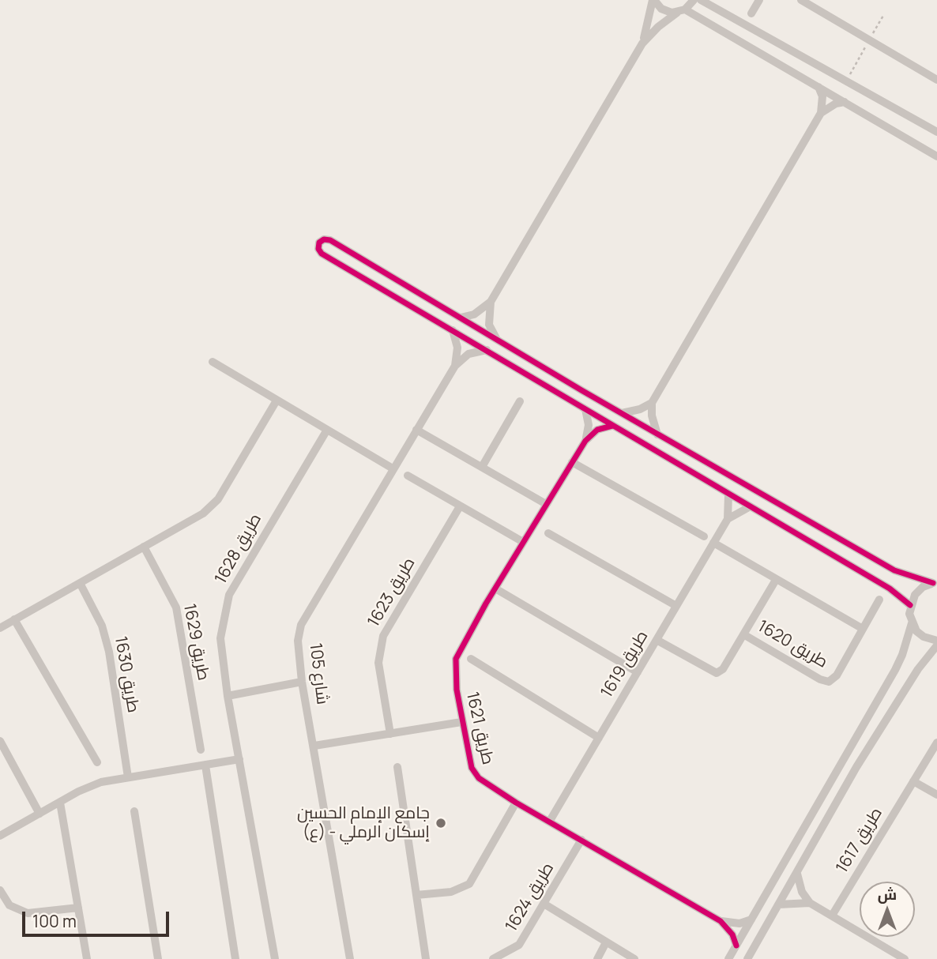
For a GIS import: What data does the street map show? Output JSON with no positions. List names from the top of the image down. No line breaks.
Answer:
{"streets":{"street":["طريق 1628","طريق 1623","طريق 1629","طريق 1620","طريق 1619","شارع 105","طريق 1630","طريق 1621","طريق 1617","طريق 1624"]},"crossings":[["طريق 1620","طريق 1619"],["طريق 1619","طريق 1621"],["طريق 1621","طريق 1624"]],"places":["جامع الإمام الحسين (ع) - إسكان الرملي"],"scale_bar":"100 m","north":"top"}
